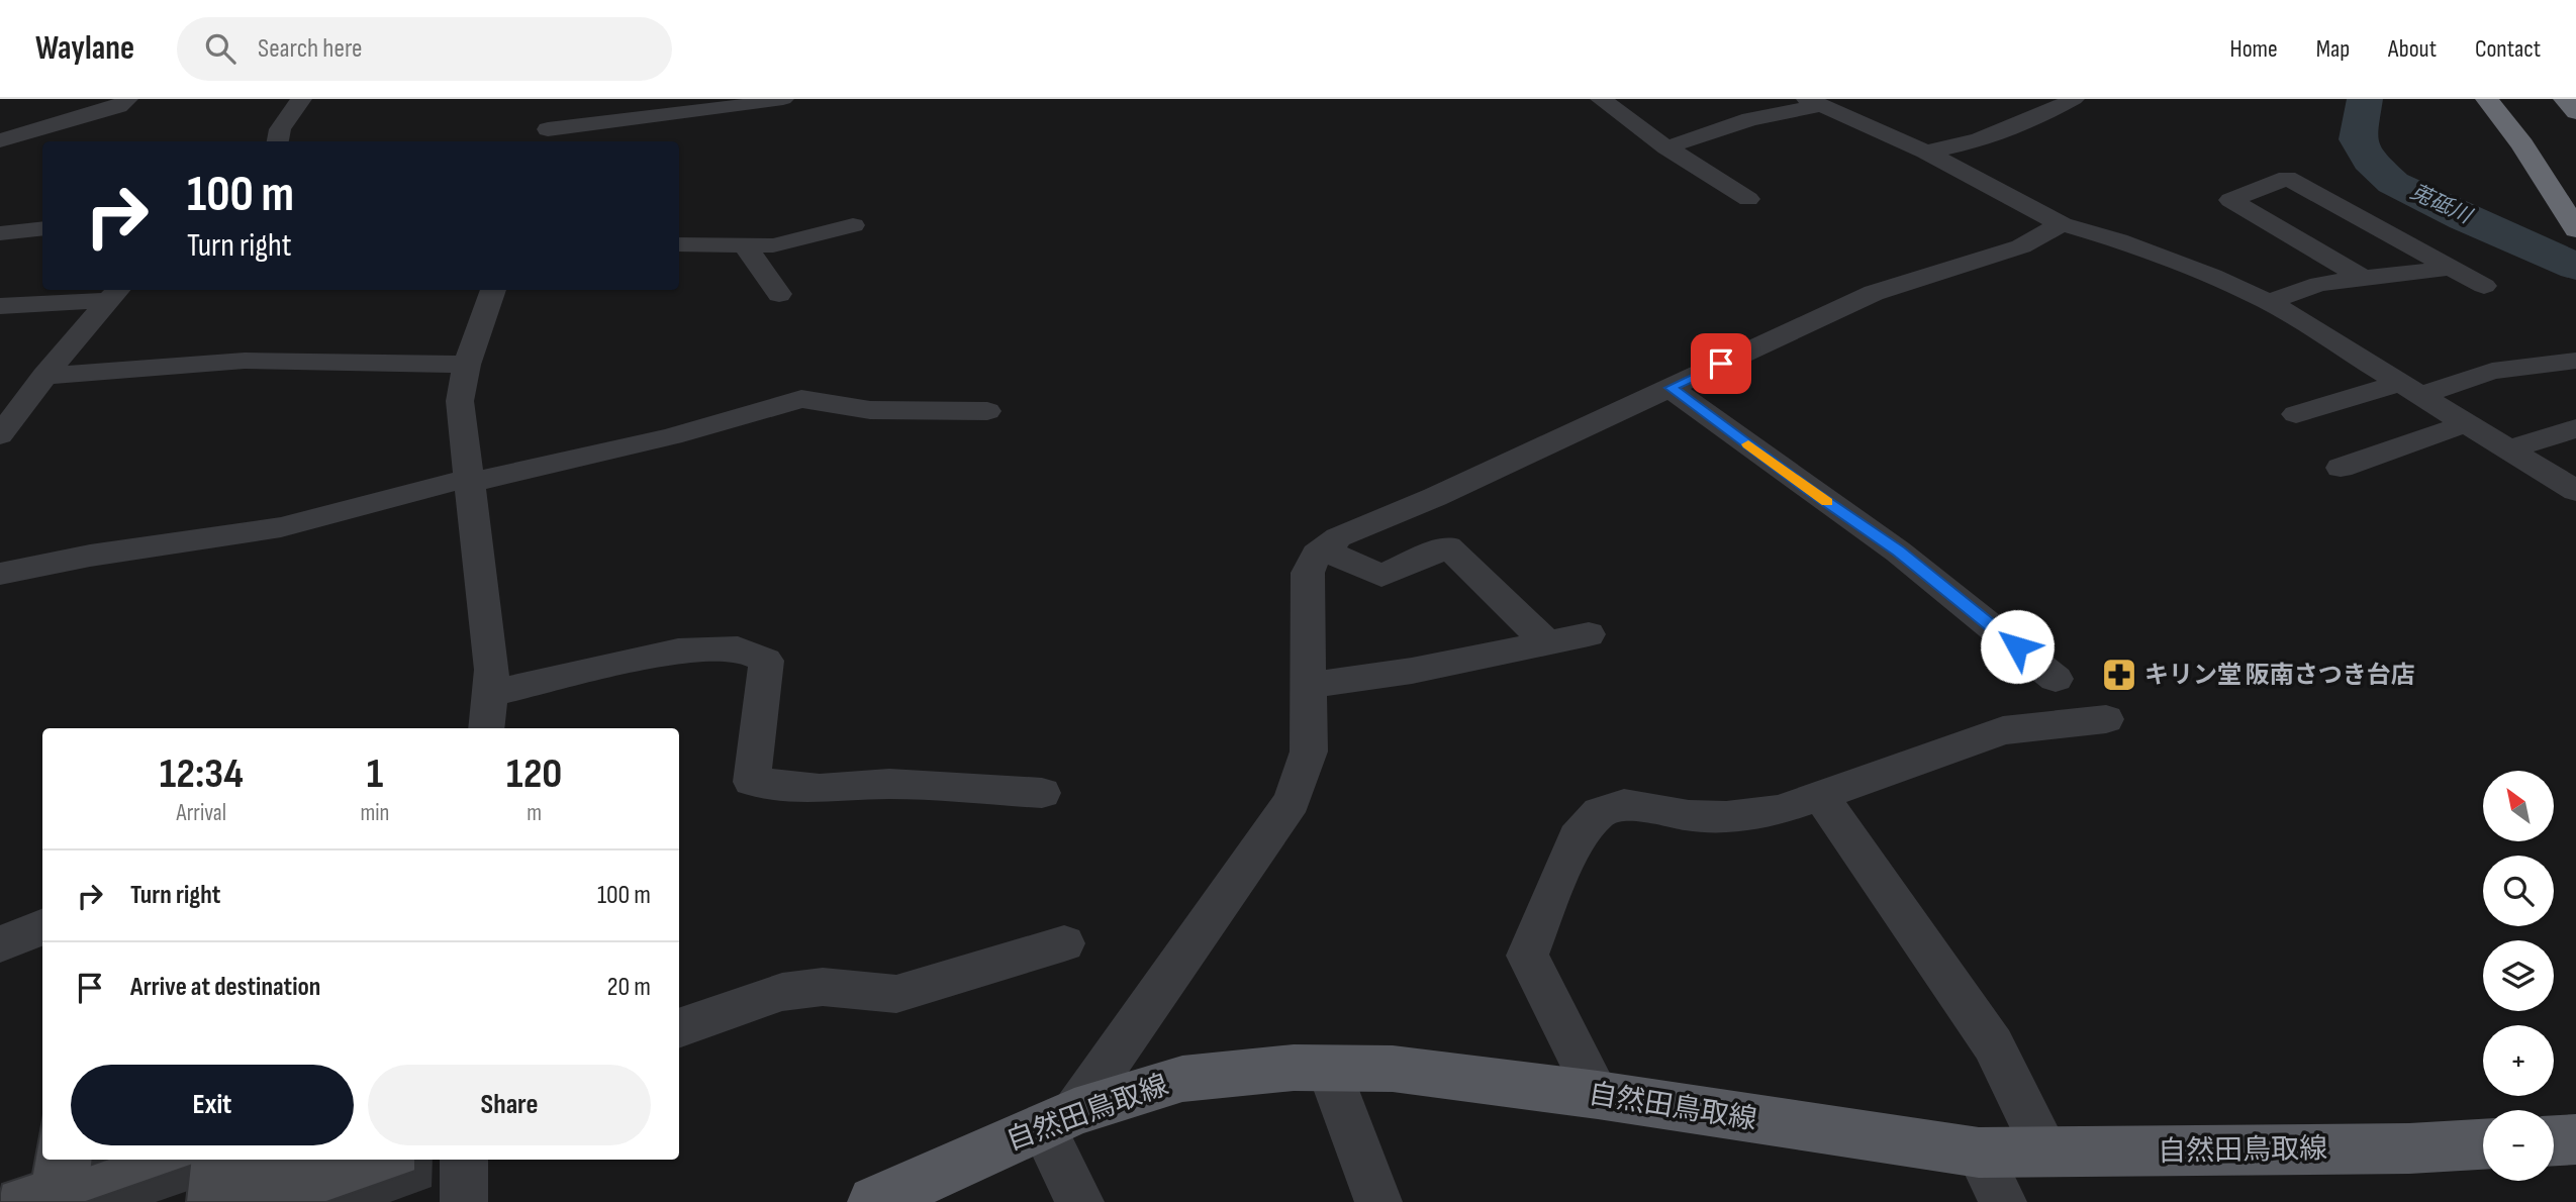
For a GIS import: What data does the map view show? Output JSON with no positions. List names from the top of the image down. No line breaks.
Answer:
{"streets":{"main road":["自然田鳥取線"]},"water":["莵砥川"],"places":{"pharmacy":["キリン堂 阪南さつき台店"]},"north":"top left","page":{"header":"Waylane","search":"Search here","nav":["Home","Map","About","Contact"],"turn":["100 m","Turn right"],"eta":["12:34","Arrival","1","min","120","m"],"map_buttons":["+","−"],"list":[{"name":"Turn right","value":"100 m"},{"name":"Arrive at destination","value":"20 m"}],"buttons":["Exit","Share"]}}
